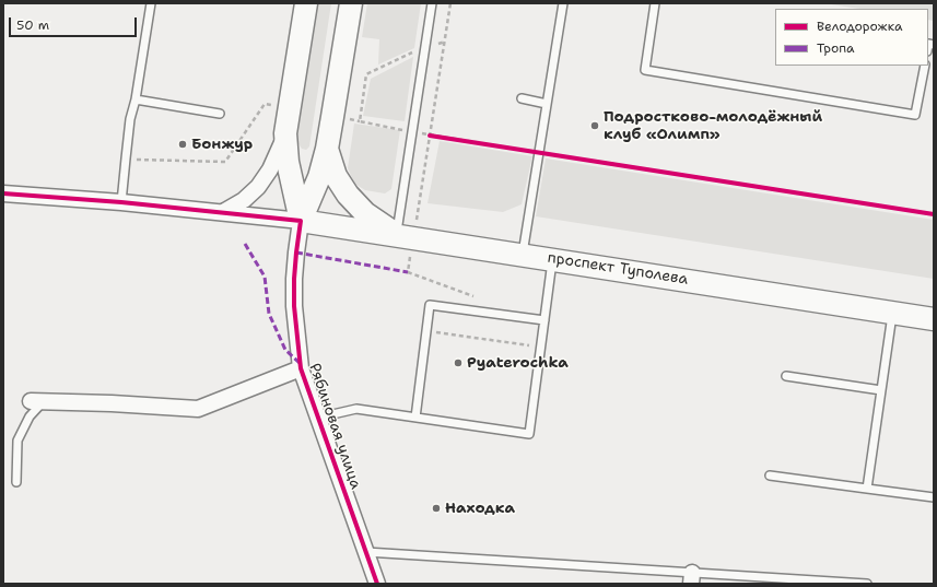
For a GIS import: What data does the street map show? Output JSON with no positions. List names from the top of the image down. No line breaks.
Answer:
{"streets":{"main road":["проспект Туполева"],"street":["Рябиновая улица"]},"crossings":[["проспект Туполева","Рябиновая улица"]],"places":["Подростково-молодёжный клуб «Олимп»","Бонжур","Pyaterochka","Находка"],"legend":["Велодорожка","Тропа"],"scale_bar":"50 m"}
